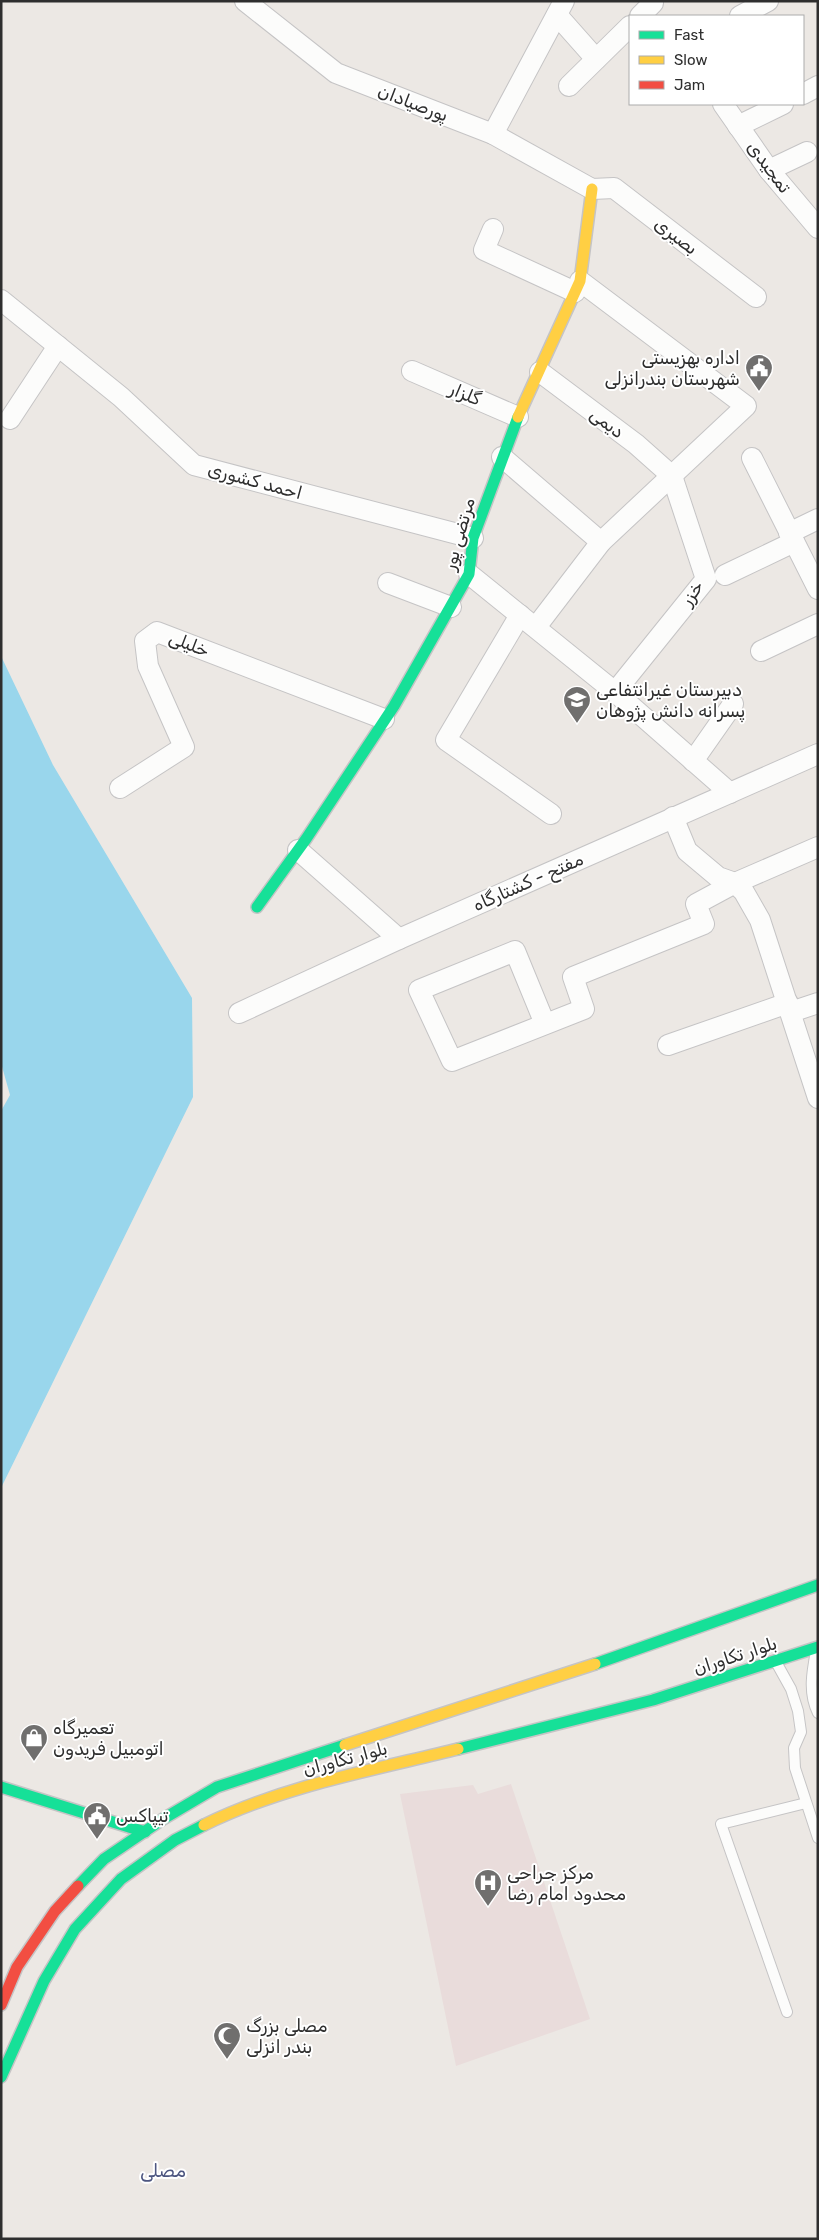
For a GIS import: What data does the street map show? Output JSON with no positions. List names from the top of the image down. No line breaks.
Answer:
{"streets":{"main road":["مرتضی پور","بلوار تکاوران"],"street":["پورصیادان","تمجیدی","بصیری","گلزار","دیمی","احمد کشوری","خزر","خلیلی","مفتح - کشتارگاه"]},"crossings":[["پورصیادان","بصیری"],["پورصیادان","مرتضی پور"],["بصیری","مرتضی پور"],["گلزار","مرتضی پور"],["دیمی","مرتضی پور"],["دیمی","خزر"],["احمد کشوری","مرتضی پور"],["مرتضی پور","خلیلی"]],"districts":["مصلی"],"places":{"public building":["اداره بهزیستی شهرستان بندرانزلی","تیپاکس"],"school or university":["دبیرستان غیرانتفاعی پسرانه دانش پژوهان"],"shop":["تعمیرگاه اتومبیل فریدون"],"hospital":["مرکز جراحی محدود امام رضا"],"mosque":["مصلی بزرگ بندر انزلی"]},"legend":["Fast","Slow","Jam"]}
